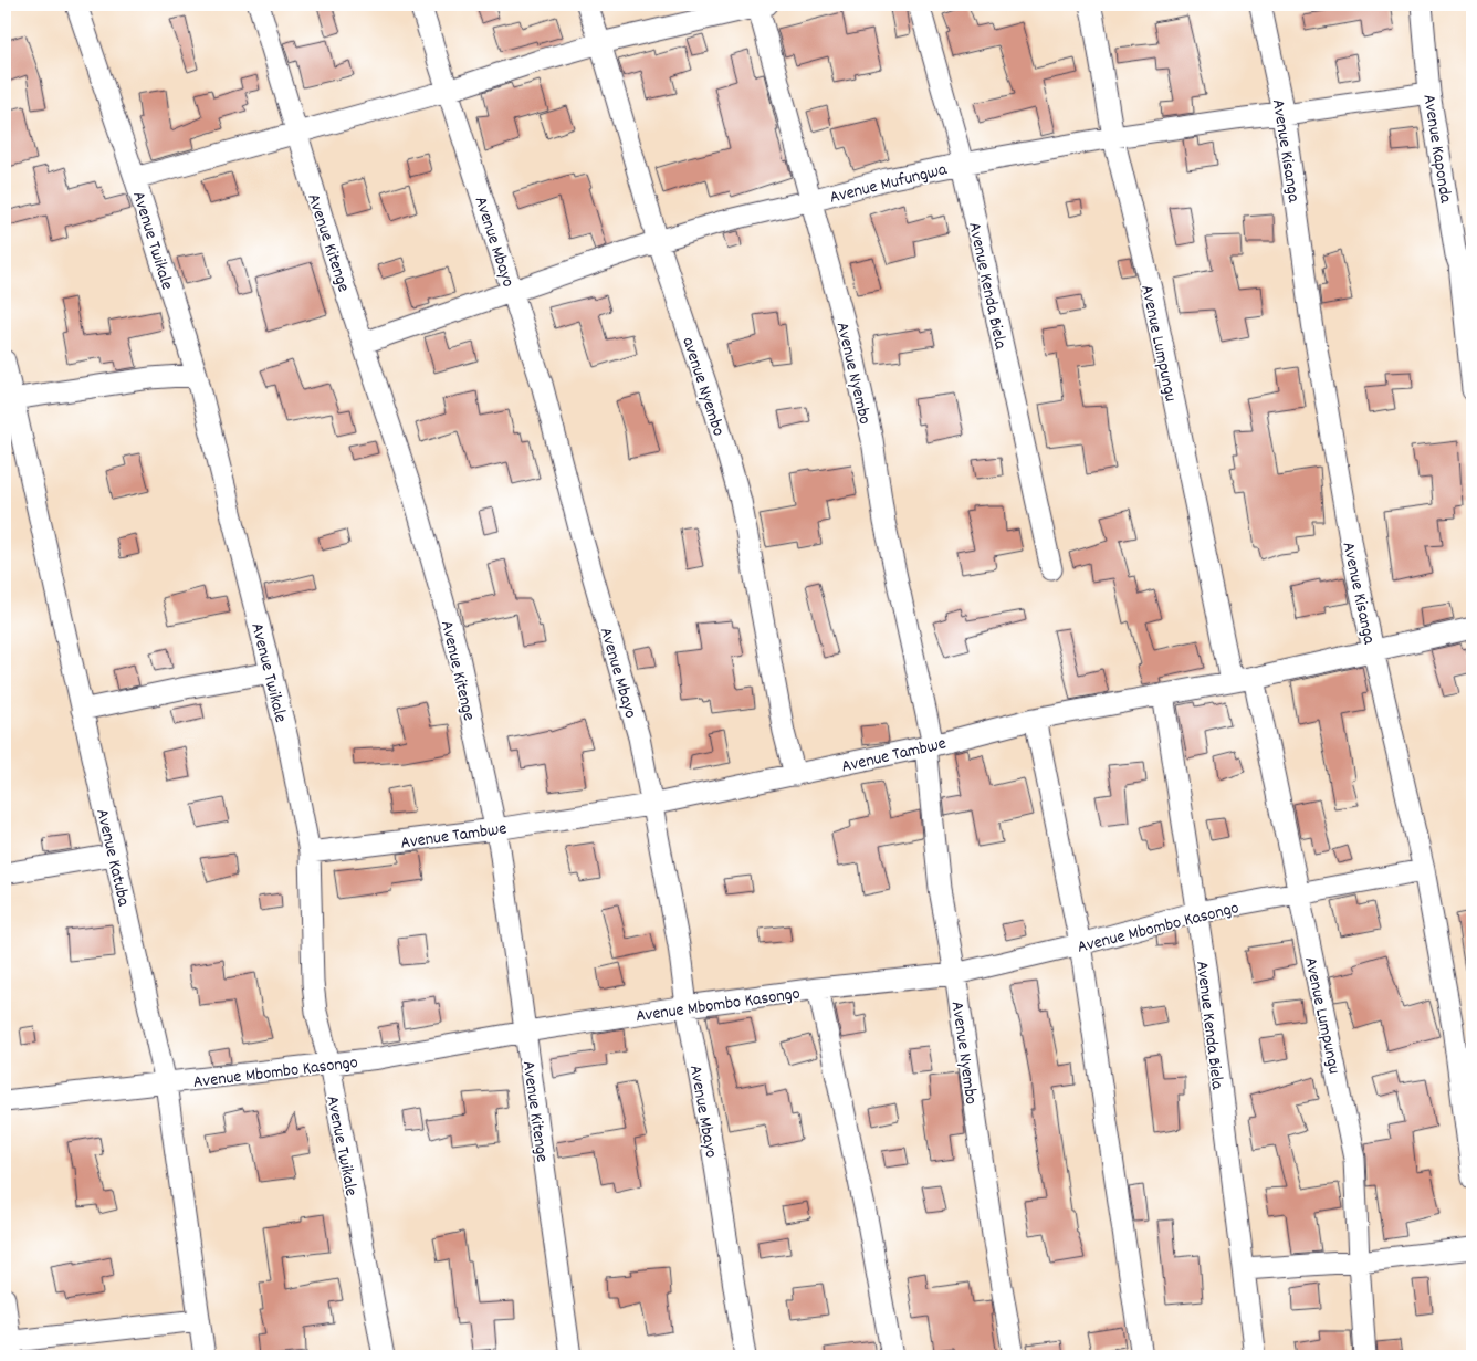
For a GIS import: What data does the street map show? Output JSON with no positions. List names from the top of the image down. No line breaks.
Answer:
{"streets":{"street":["Avenue Kaponda","Avenue Kisanga","Avenue Mufungwa","Avenue Twikale","Avenue Mbayo","Avenue Kitenge","Avenue Kenda Biela","Avenue Lumpungu","Avenue Nyembo","avenue Nyembo","Avenue Tambwe","Avenue Katuba","Avenue Mbombo Kasongo"]},"crossings":[["Avenue Kaponda","Avenue Mufungwa"],["Avenue Kisanga","Avenue Mufungwa"],["Avenue Kisanga","Avenue Tambwe"],["Avenue Kisanga","Avenue Mbombo Kasongo"],["Avenue Mufungwa","Avenue Mbayo"],["Avenue Mufungwa","Avenue Kitenge"],["Avenue Mufungwa","Avenue Kenda Biela"],["Avenue Mufungwa","Avenue Lumpungu"],["Avenue Mufungwa","Avenue Nyembo"],["Avenue Mufungwa","avenue Nyembo"],["Avenue Twikale","Avenue Tambwe"],["Avenue Twikale","Avenue Mbombo Kasongo"],["Avenue Mbayo","Avenue Tambwe"],["Avenue Mbayo","Avenue Mbombo Kasongo"],["Avenue Kitenge","Avenue Tambwe"],["Avenue Kitenge","Avenue Mbombo Kasongo"],["Avenue Kenda Biela","Avenue Tambwe"],["Avenue Kenda Biela","Avenue Mbombo Kasongo"],["Avenue Lumpungu","Avenue Tambwe"],["Avenue Lumpungu","Avenue Mbombo Kasongo"],["Avenue Nyembo","Avenue Tambwe"],["Avenue Nyembo","Avenue Mbombo Kasongo"],["avenue Nyembo","Avenue Tambwe"],["Avenue Katuba","Avenue Mbombo Kasongo"]]}
